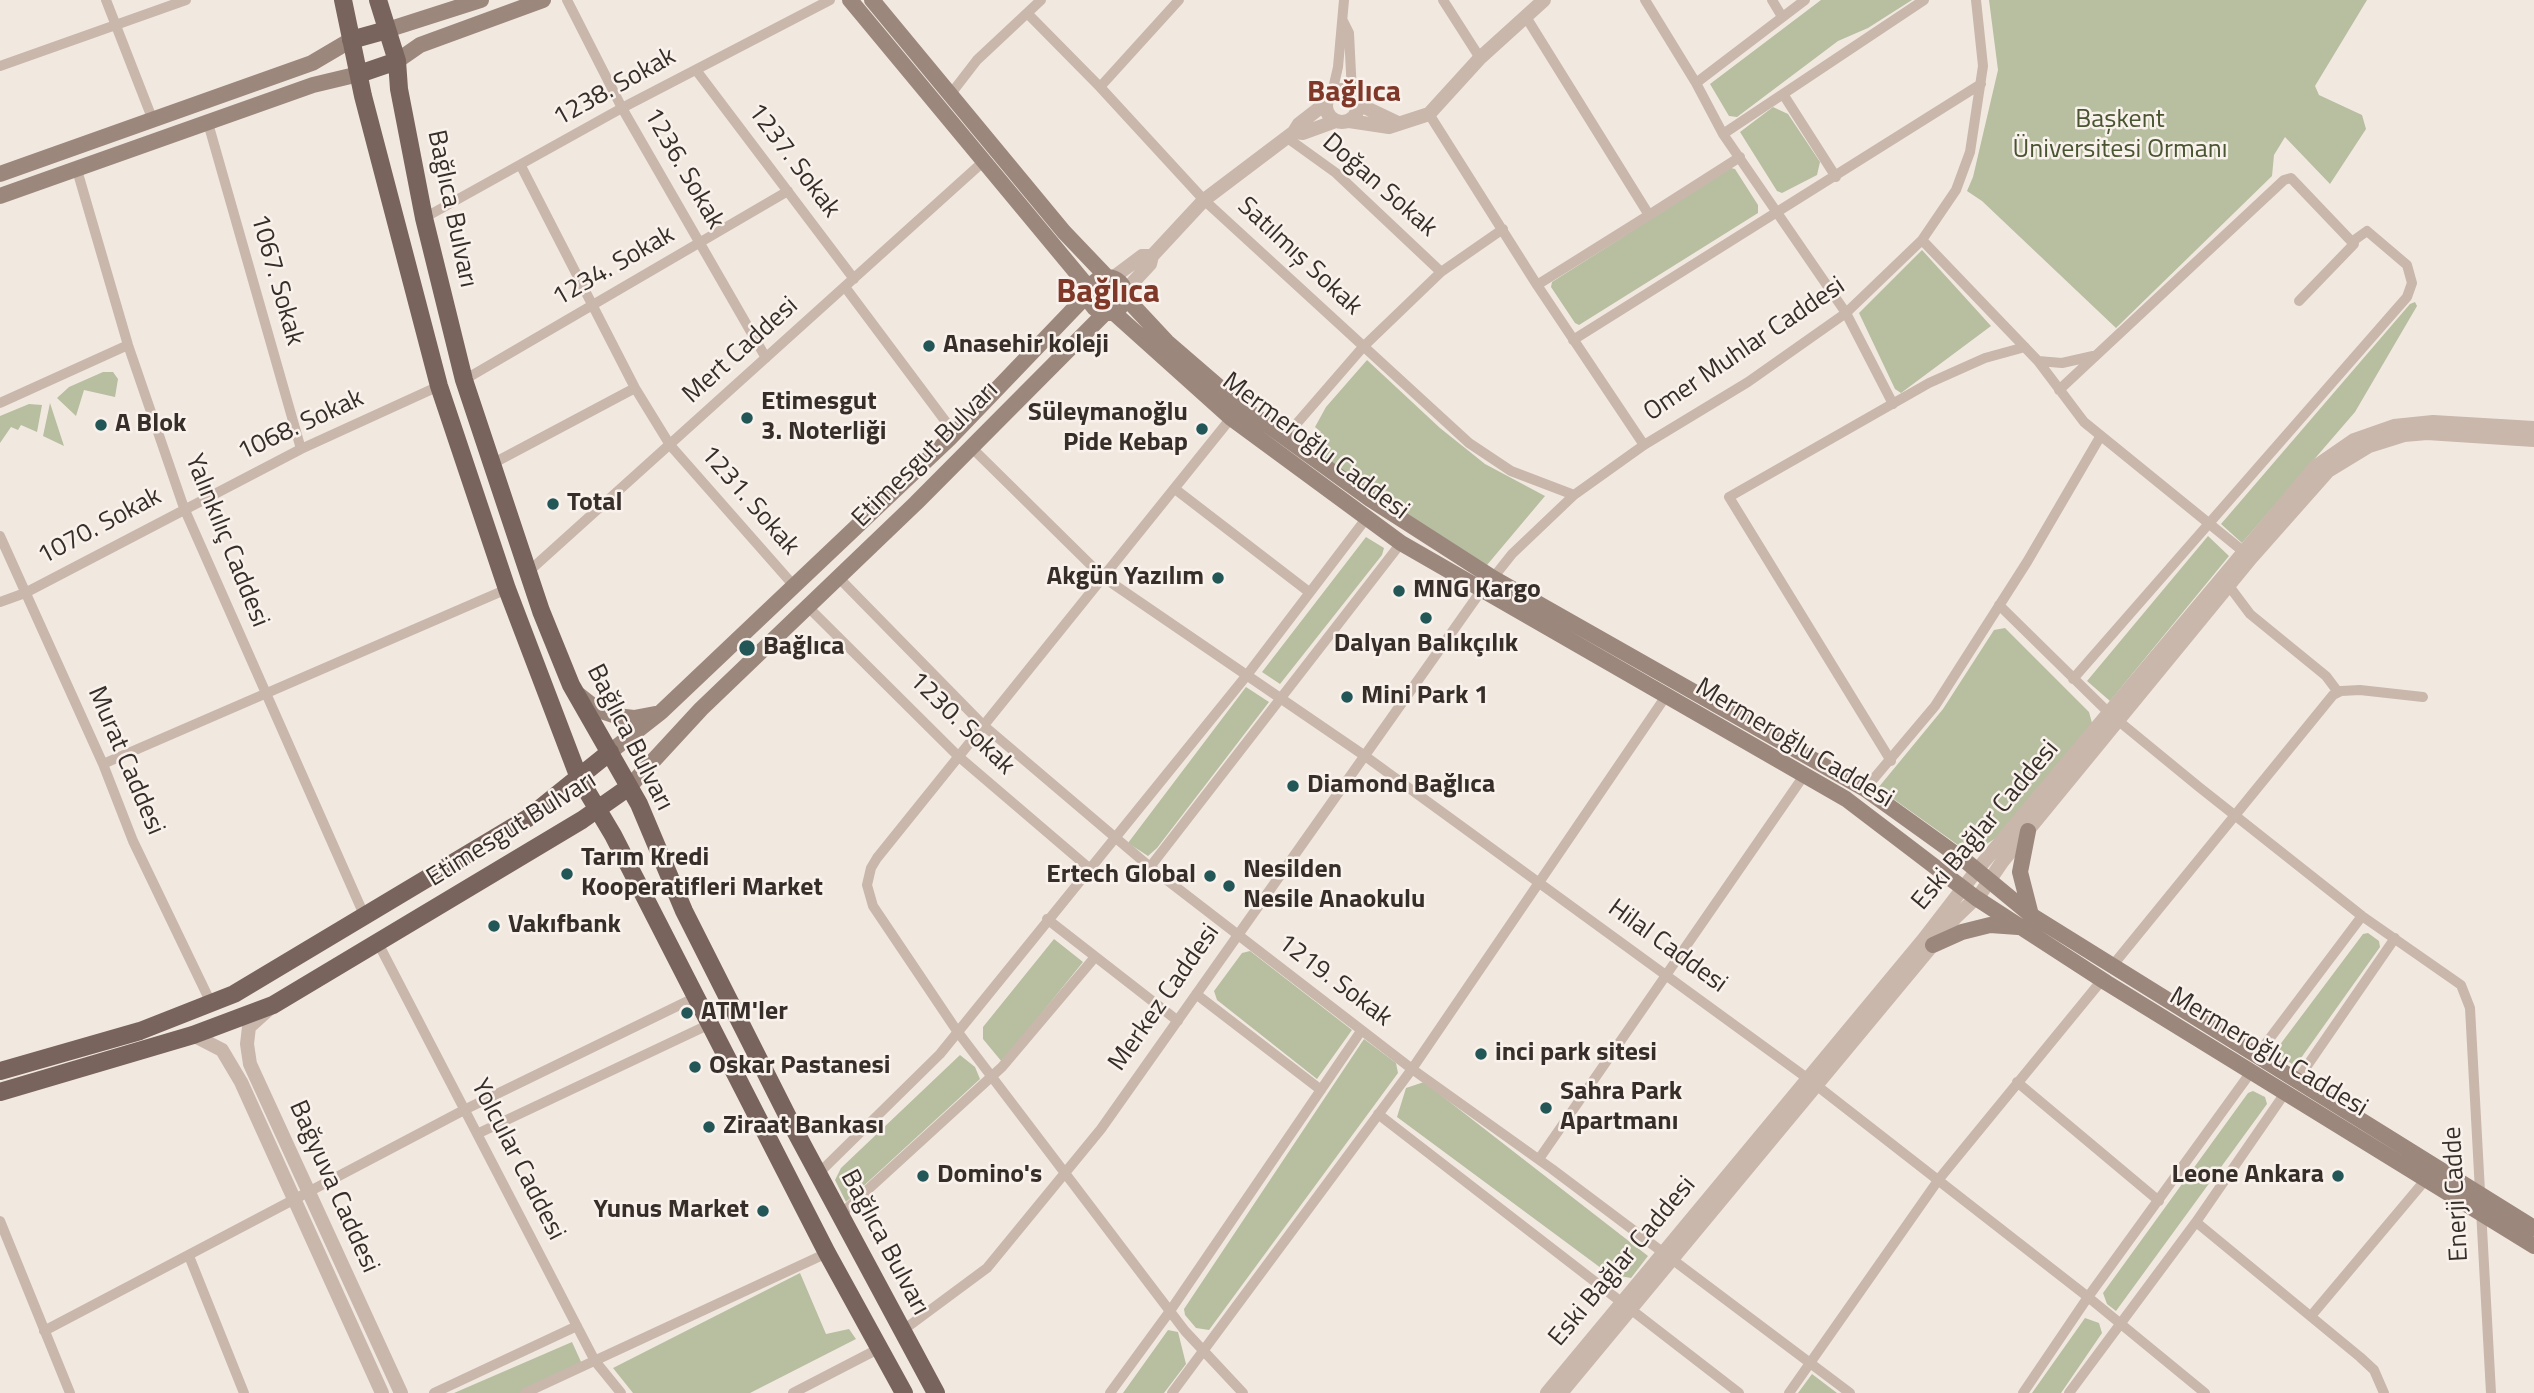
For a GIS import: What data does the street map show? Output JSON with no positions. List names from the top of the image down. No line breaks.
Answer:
{"streets":{"main road":["Bağlıca Bulvarı","Mermeroğlu Caddesi","Etimesgut Bulvarı"],"street":["1238. Sokak","1237. Sokak","1236. Sokak","Doğan Sokak","Satılmış Sokak","1234. Sokak","1067. Sokak","Omer Muhlar Caddesi","Mert Caddesi","1068. Sokak","1231. Sokak","1070. Sokak","Yalınkılıç Caddesi","1230. Sokak","Murat Caddesi","Eski Bağlar Caddesi","Hilal Caddesi","1219. Sokak","Merkez Caddesi","Yolcular Caddesi","Bağyuva Caddesi","Enerji Cadde"]},"crossings":[["1238. Sokak","1237. Sokak"],["1238. Sokak","1236. Sokak"],["1238. Sokak","Bağlıca Bulvarı"],["1238. Sokak","1231. Sokak"],["1237. Sokak","1234. Sokak"],["1237. Sokak","Mert Caddesi"],["1237. Sokak","Etimesgut Bulvarı"],["1236. Sokak","1234. Sokak"],["1236. Sokak","Mert Caddesi"],["Bağlıca Bulvarı","1234. Sokak"],["Bağlıca Bulvarı","Mert Caddesi"],["Bağlıca Bulvarı","1068. Sokak"],["Bağlıca Bulvarı","Etimesgut Bulvarı"],["Bağlıca Bulvarı","Merkez Caddesi"],["Satılmış Sokak","Omer Muhlar Caddesi"],["1234. Sokak","1231. Sokak"],["1067. Sokak","1068. Sokak"],["Omer Muhlar Caddesi","Mermeroğlu Caddesi"],["Mert Caddesi","1231. Sokak"],["1068. Sokak","1070. Sokak"],["1068. Sokak","Yalınkılıç Caddesi"],["Mermeroğlu Caddesi","Etimesgut Bulvarı"],["Mermeroğlu Caddesi","Eski Bağlar Caddesi"],["Mermeroğlu Caddesi","Merkez Caddesi"],["Mermeroğlu Caddesi","Enerji Cadde"],["Etimesgut Bulvarı","1231. Sokak"],["Etimesgut Bulvarı","Yalınkılıç Caddesi"],["Etimesgut Bulvarı","1230. Sokak"],["Etimesgut Bulvarı","Murat Caddesi"],["Etimesgut Bulvarı","Hilal Caddesi"],["Etimesgut Bulvarı","1219. Sokak"],["Etimesgut Bulvarı","Yolcular Caddesi"],["Etimesgut Bulvarı","Bağyuva Caddesi"],["1070. Sokak","Yalınkılıç Caddesi"],["1070. Sokak","Murat Caddesi"],["Eski Bağlar Caddesi","Hilal Caddesi"],["Eski Bağlar Caddesi","1219. Sokak"],["Hilal Caddesi","Merkez Caddesi"],["1219. Sokak","Merkez Caddesi"]],"districts":["Bağlıca","Bağlıca"],"parks":["Başkent Üniversitesi Ormanı"],"places":["Anasehir koleji","Etimesgut 3. Noterliği","A Blok","Süleymanoğlu Pide Kebap","Total","Akgün Yazılım","MNG Kargo","Dalyan Balıkçılık","Bağlıca","Mini Park 1","Diamond Bağlıca","Tarım Kredi Kooperatifleri Market","Ertech Global","Nesilden Nesile Anaokulu","Vakıfbank","ATM'ler","inci park sitesi","Oskar Pastanesi","Sahra Park Apartmanı","Ziraat Bankası","Domino's","Leone Ankara","Yunus Market"]}
